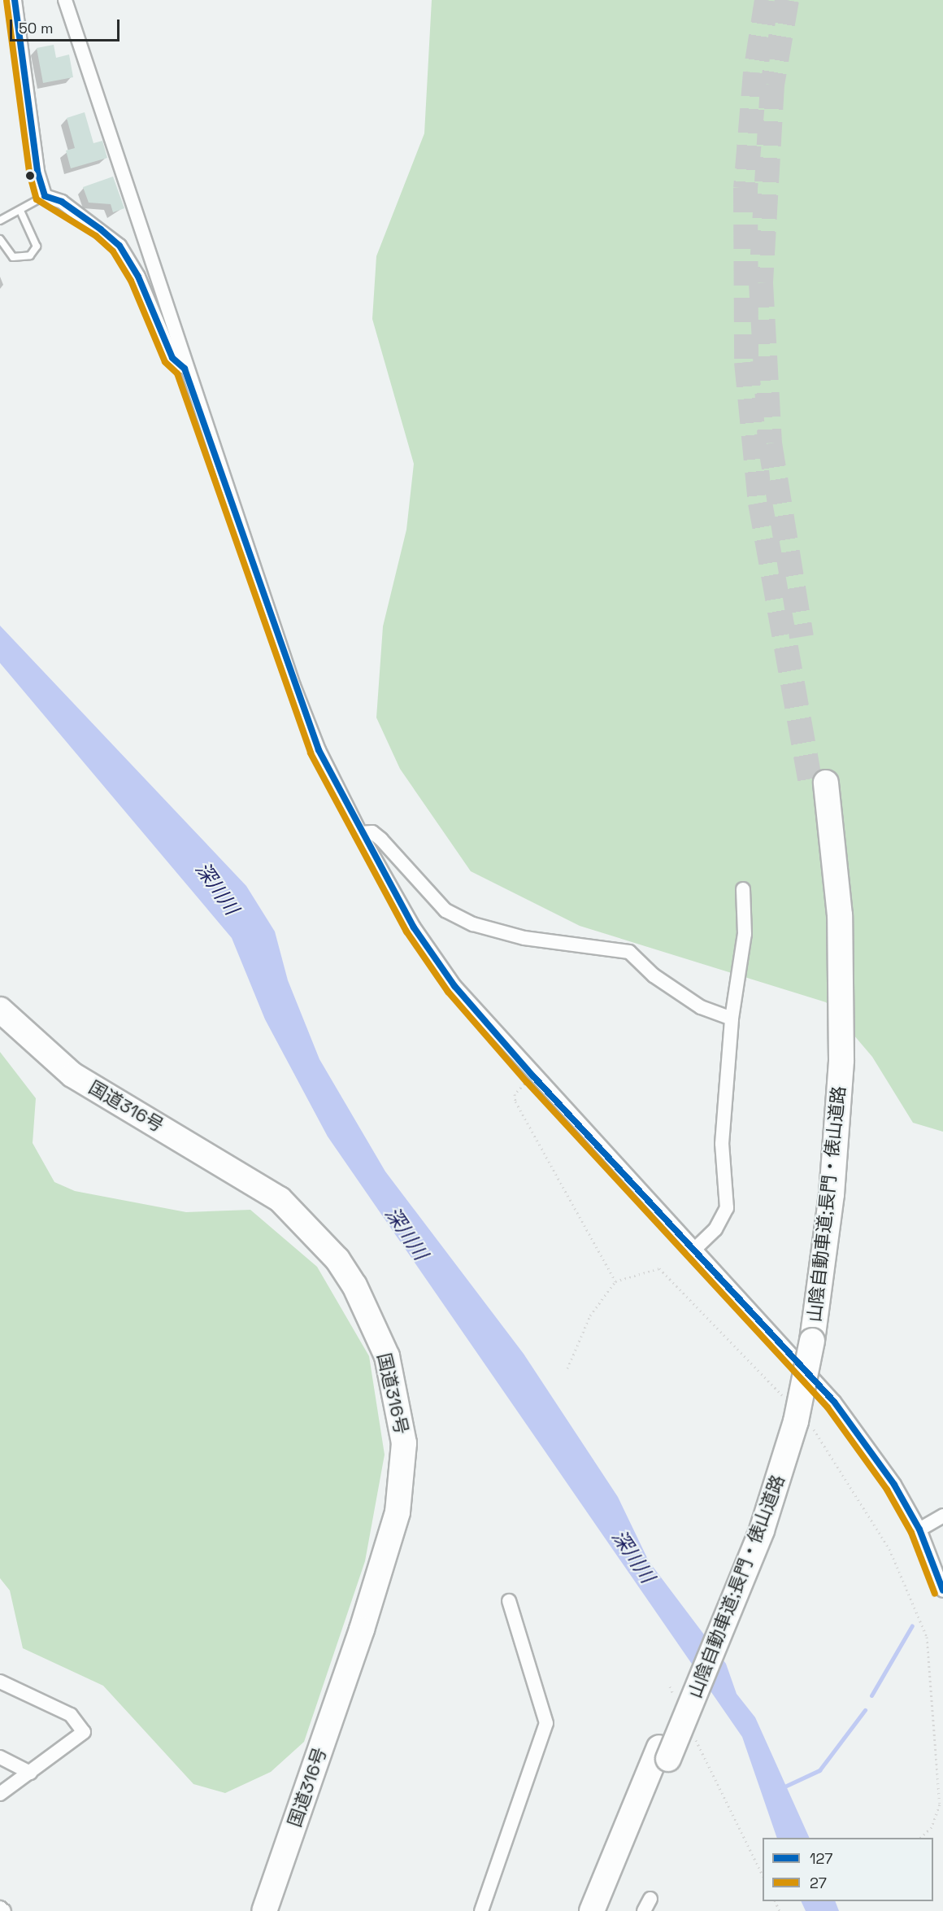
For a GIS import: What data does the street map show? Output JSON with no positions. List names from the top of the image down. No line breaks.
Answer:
{"streets":{"highway":["国道316号","山陰自動車道;長門・俵山道路"]},"water":["深川川"],"lines":["transit line 127","transit line 27"],"legend":["127","27"],"scale_bar":"50 m"}
